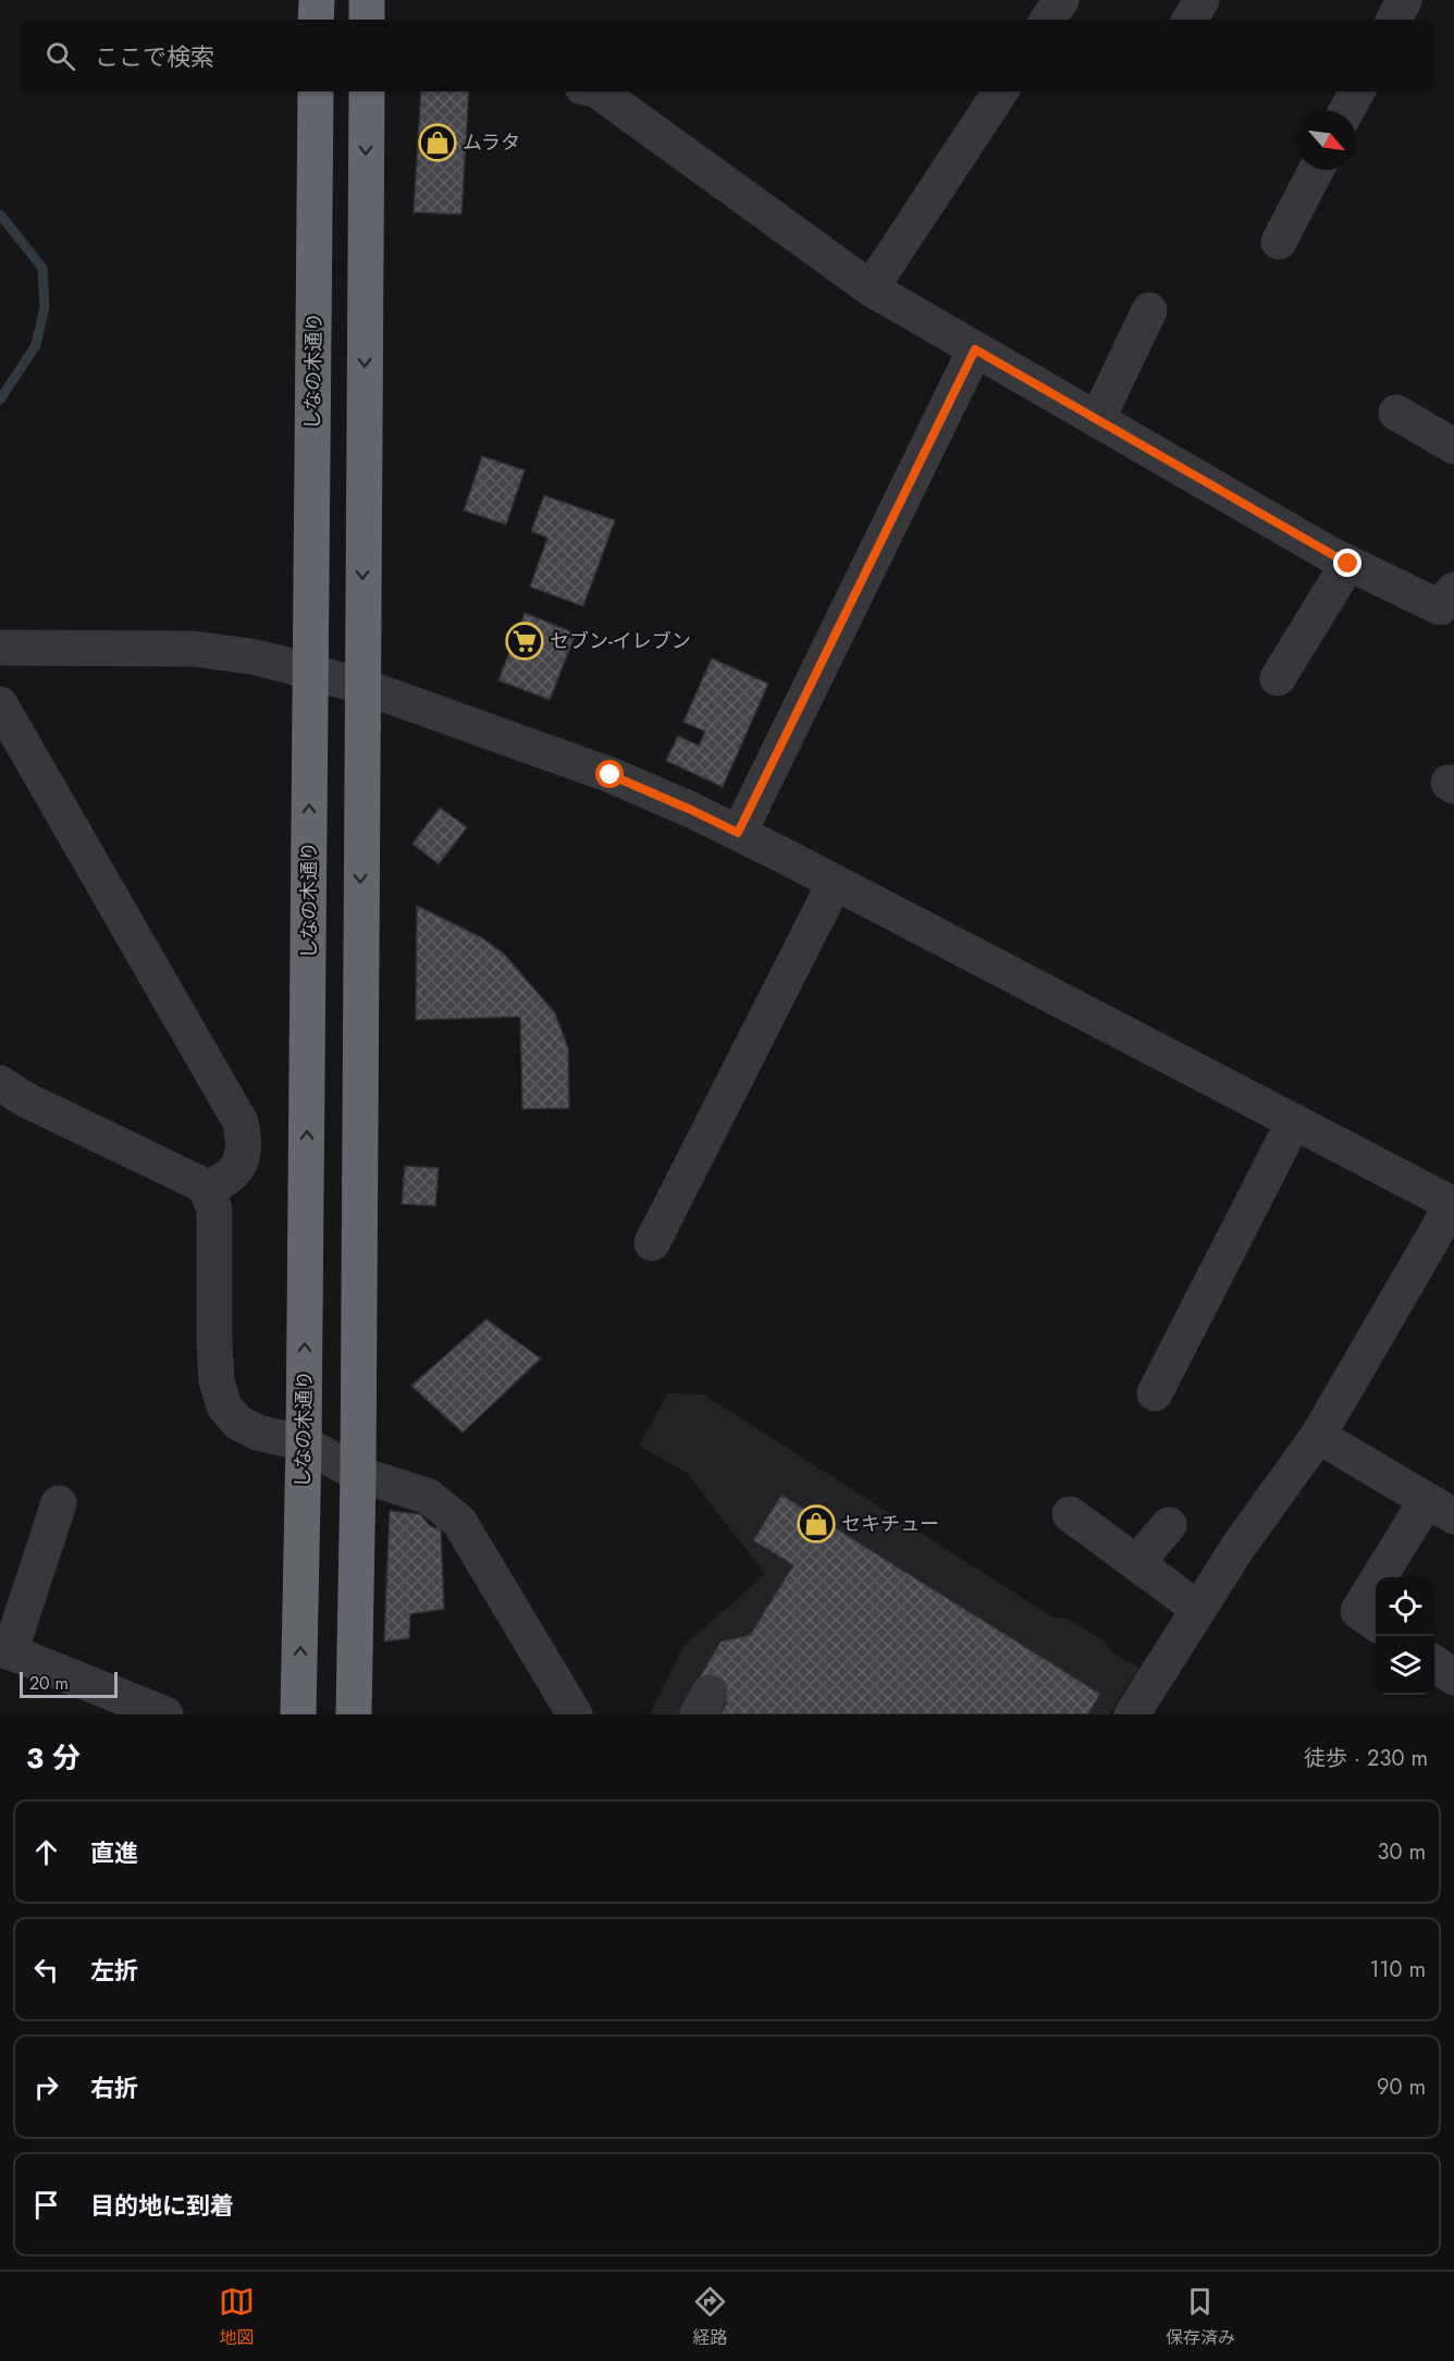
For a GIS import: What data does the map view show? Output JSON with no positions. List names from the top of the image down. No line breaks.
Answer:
{"streets":{"highway":["しなの木通り"]},"places":{"shop":["ムラタ","セキチュー"],"supermarket":["セブン-イレブン"]},"scale_bar":"20 m","north":"bottom right","page":{"search":"ここで検索","scale":"20 m","heading":["3 分","徒歩 · 230 m"],"list":[["直進","30 m"],["左折","110 m"],["右折","90 m"],"目的地に到着"],"nav":["地図","経路","保存済み"]}}
